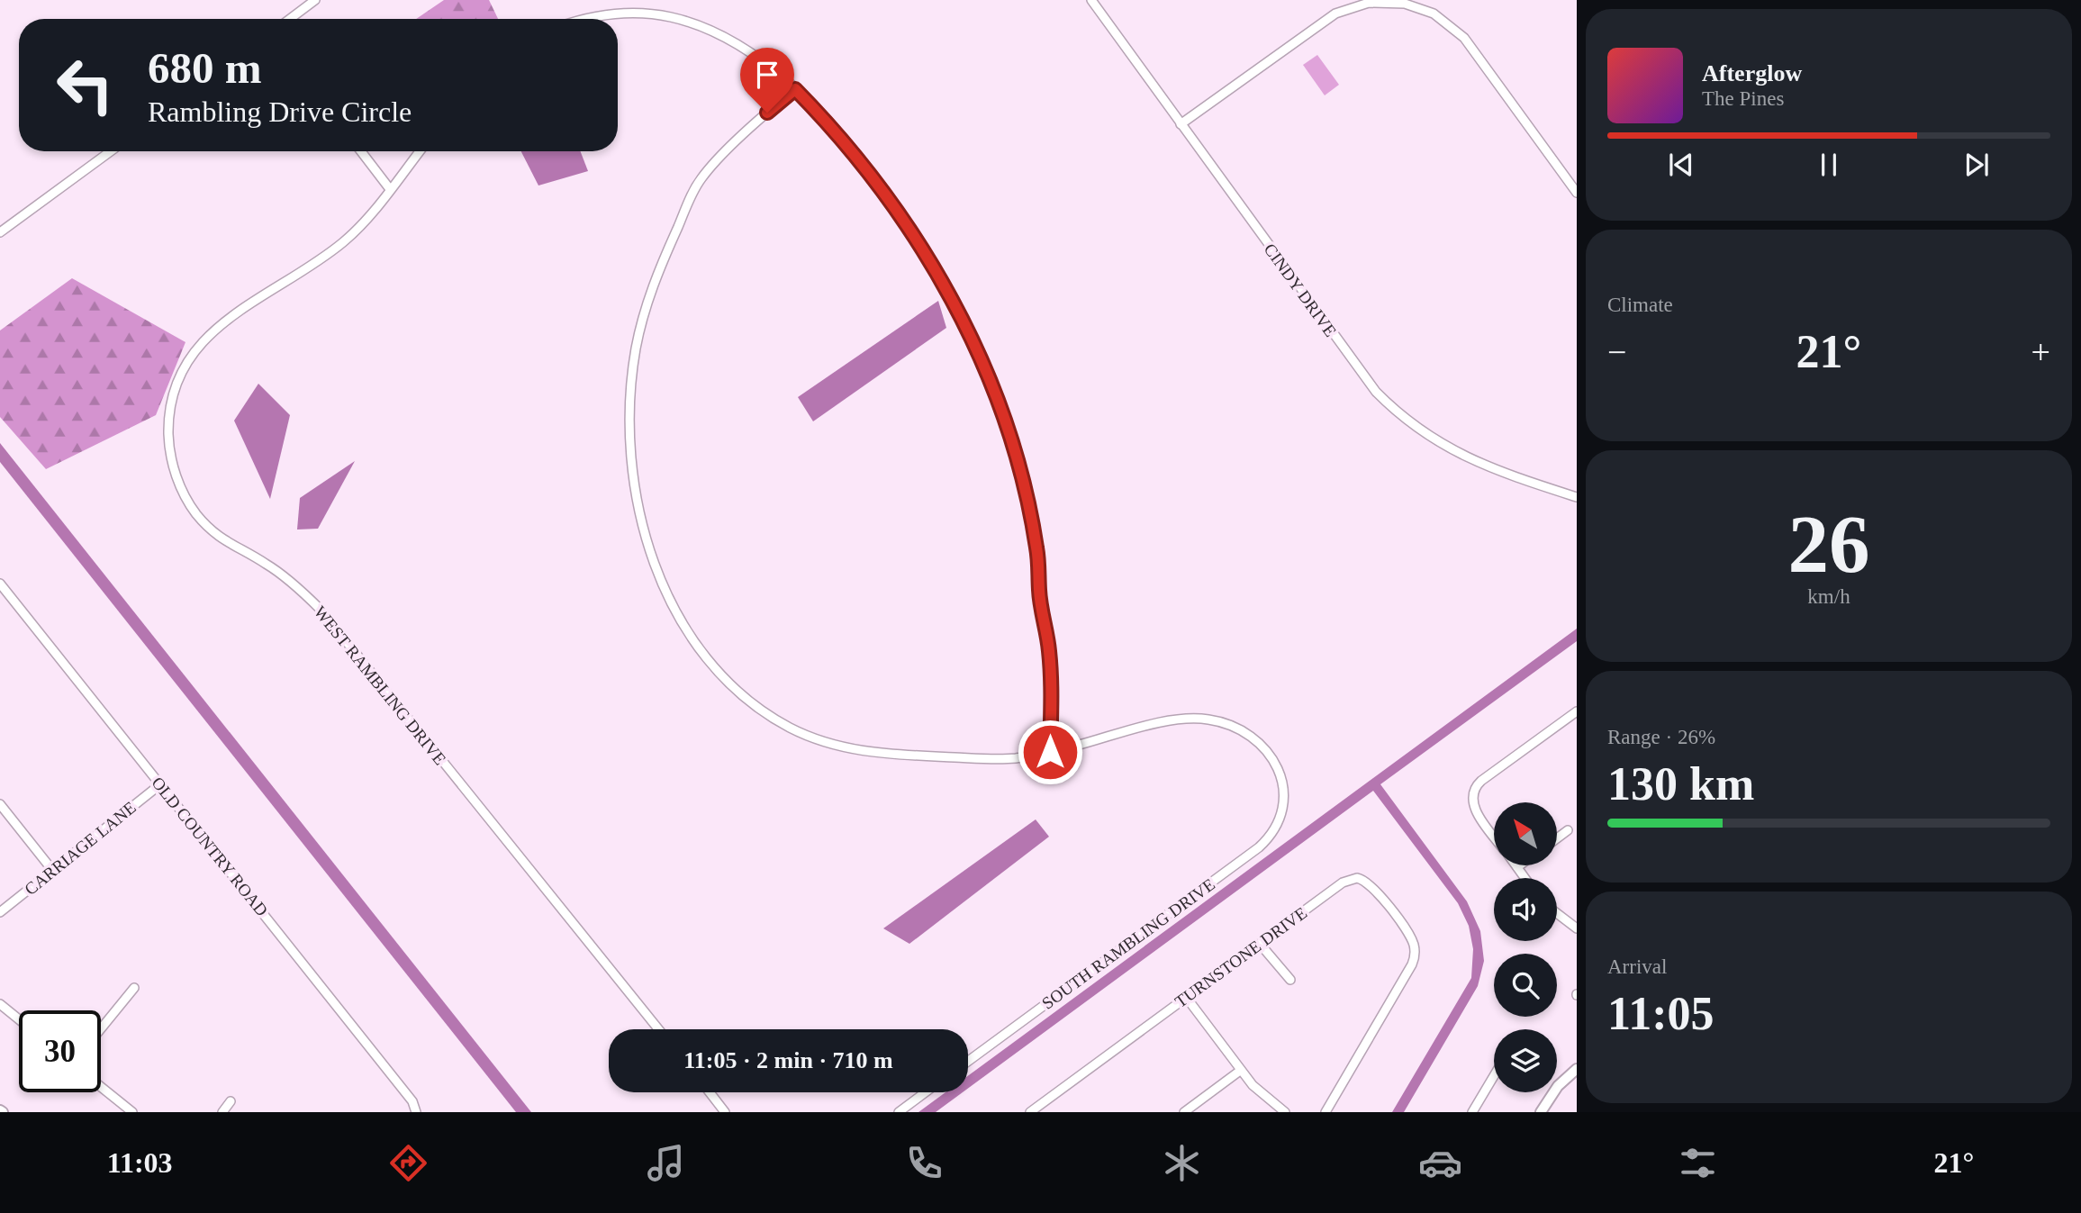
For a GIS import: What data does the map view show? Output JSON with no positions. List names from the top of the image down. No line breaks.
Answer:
{"streets":{"street":["CINDY DRIVE","WEST RAMBLING DRIVE","OLD COUNTRY ROAD","CARRIAGE LANE","SOUTH RAMBLING DRIVE","TURNSTONE DRIVE"]},"crossings":[["OLD COUNTRY ROAD","CARRIAGE LANE"]],"north":"top left","page":{"turn":["680 m","Rambling Drive Circle"],"song":["Afterglow","The Pines"],"tile":["Climate",["26","km/h"],["Range · 26%","130 km"],["Arrival","11:05"]],"heat":["−","21°","+"],"limit":"30","trip":"11:05 · 2 min · 710 m","tabs":["11:03","21°"]}}
